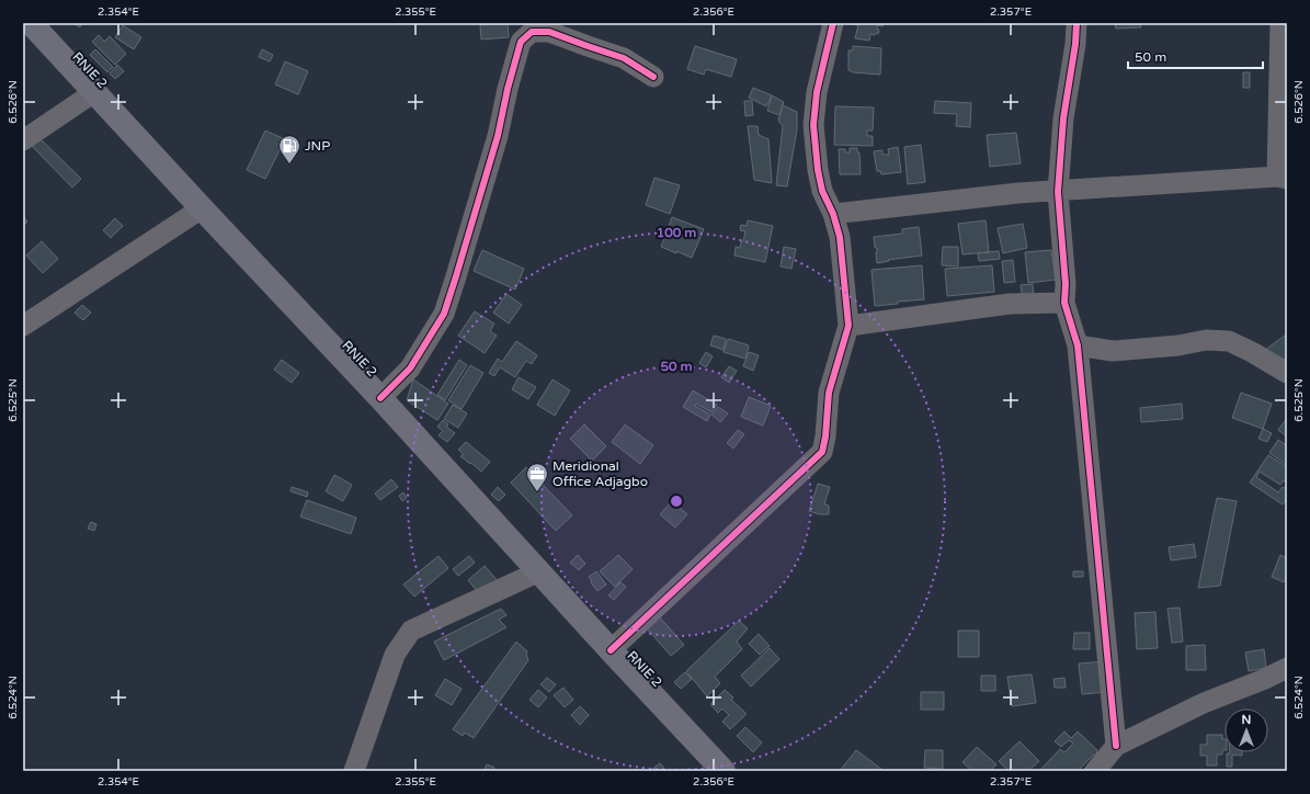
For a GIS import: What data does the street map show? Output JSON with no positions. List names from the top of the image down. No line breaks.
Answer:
{"streets":{"highway":["RNIE 2"]},"places":{"fuel station":["JNP"],"office":["Meridional Office Adjagbo"]},"scale_bar":"50 m","north":"top","coordinates":["2.354°E","2.355°E","2.356°E","2.357°E","6.526°N","6.525°N","6.524°N"],"rings":["100 m","50 m"]}
